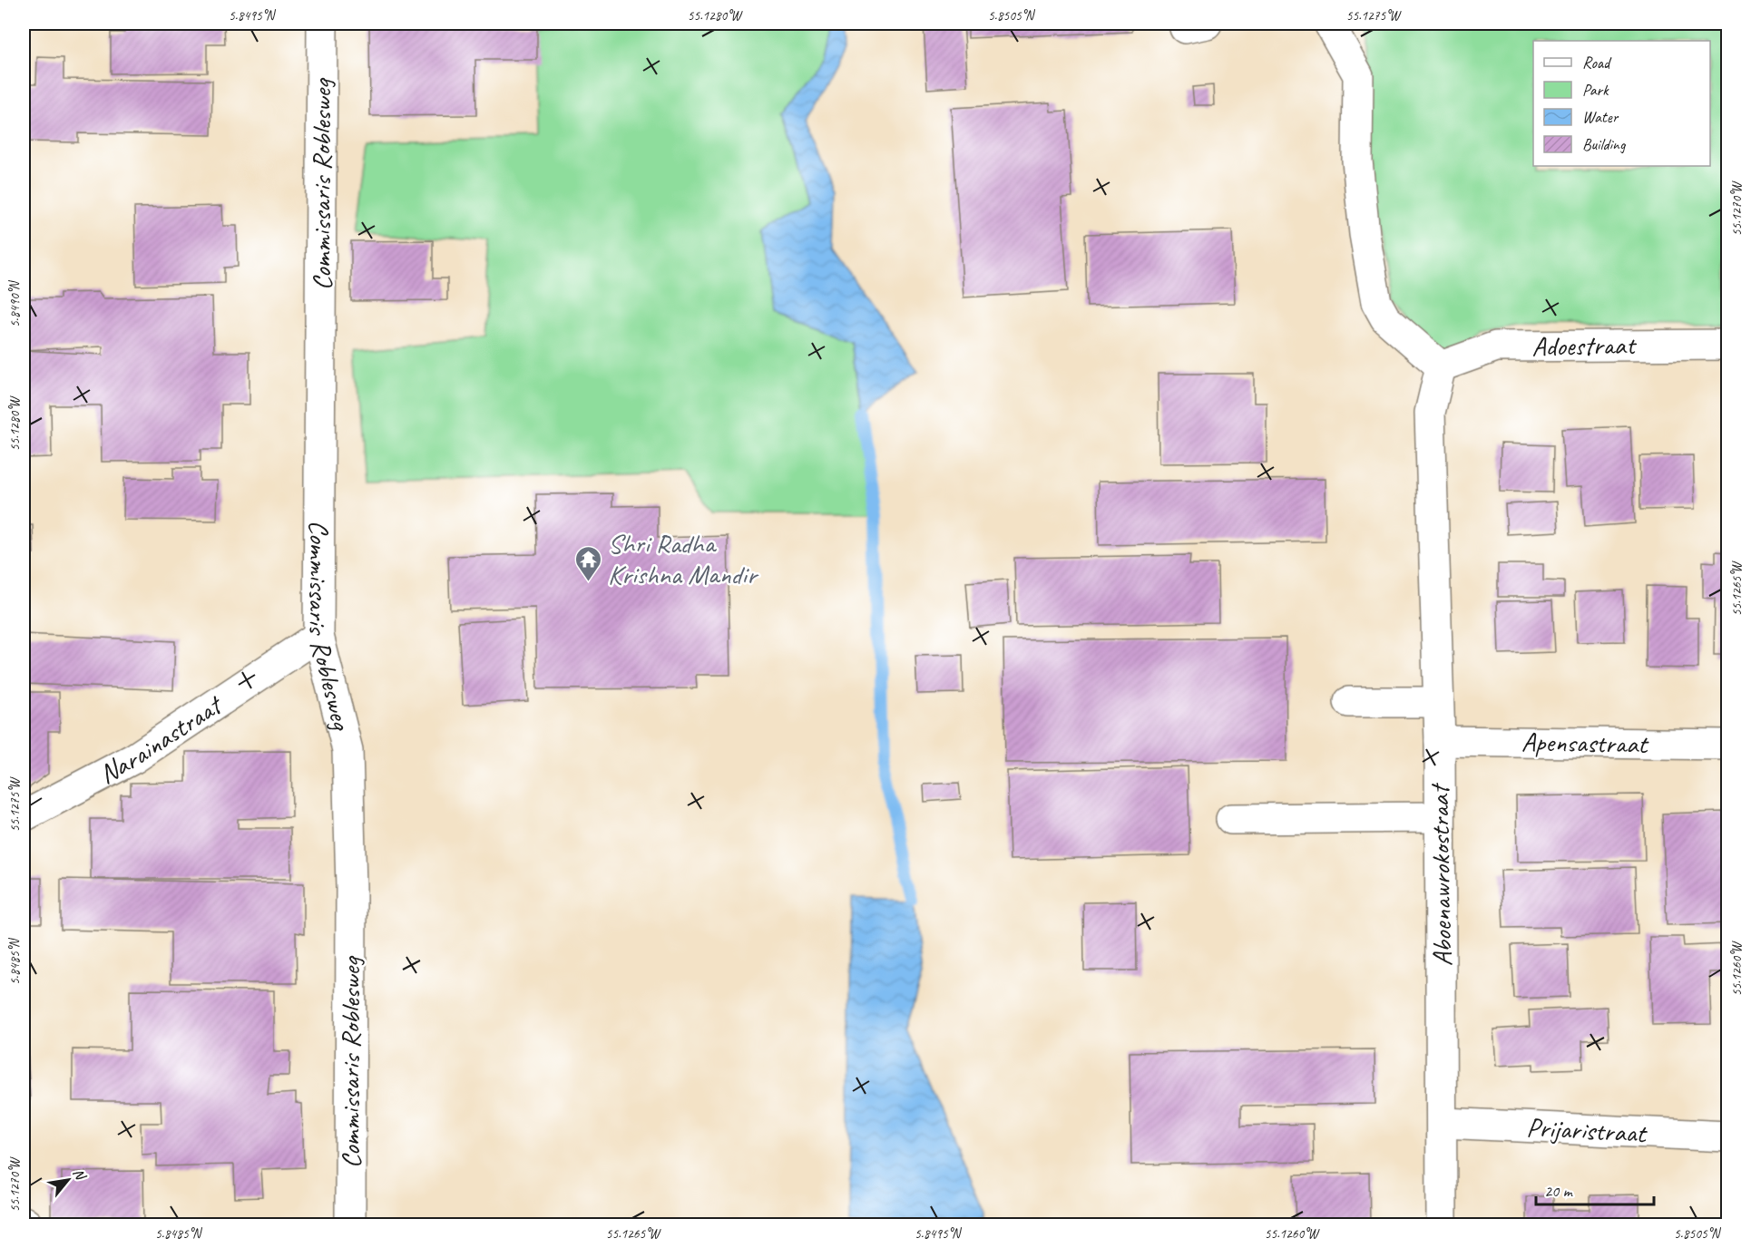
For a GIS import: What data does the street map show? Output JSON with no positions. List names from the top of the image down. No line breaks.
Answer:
{"streets":{"street":["Commissaris Roblesweg","Adoestraat","Narainastraat","Apensastraat","Aboenawrokostraat","Prijaristraat"]},"crossings":[["Commissaris Roblesweg","Narainastraat"],["Adoestraat","Aboenawrokostraat"],["Apensastraat","Aboenawrokostraat"],["Aboenawrokostraat","Prijaristraat"]],"places":{"temple":["Shri Radha Krishna Mandir"]},"legend":["Road","Park","Water","Building"],"scale_bar":"20 m","north":"top right","coordinates":["5.8495°N","55.1280°W","5.8505°N","55.1275°W","55.1270°W","5.8490°N","55.1265°W","5.8485°N","55.1260°W"]}
